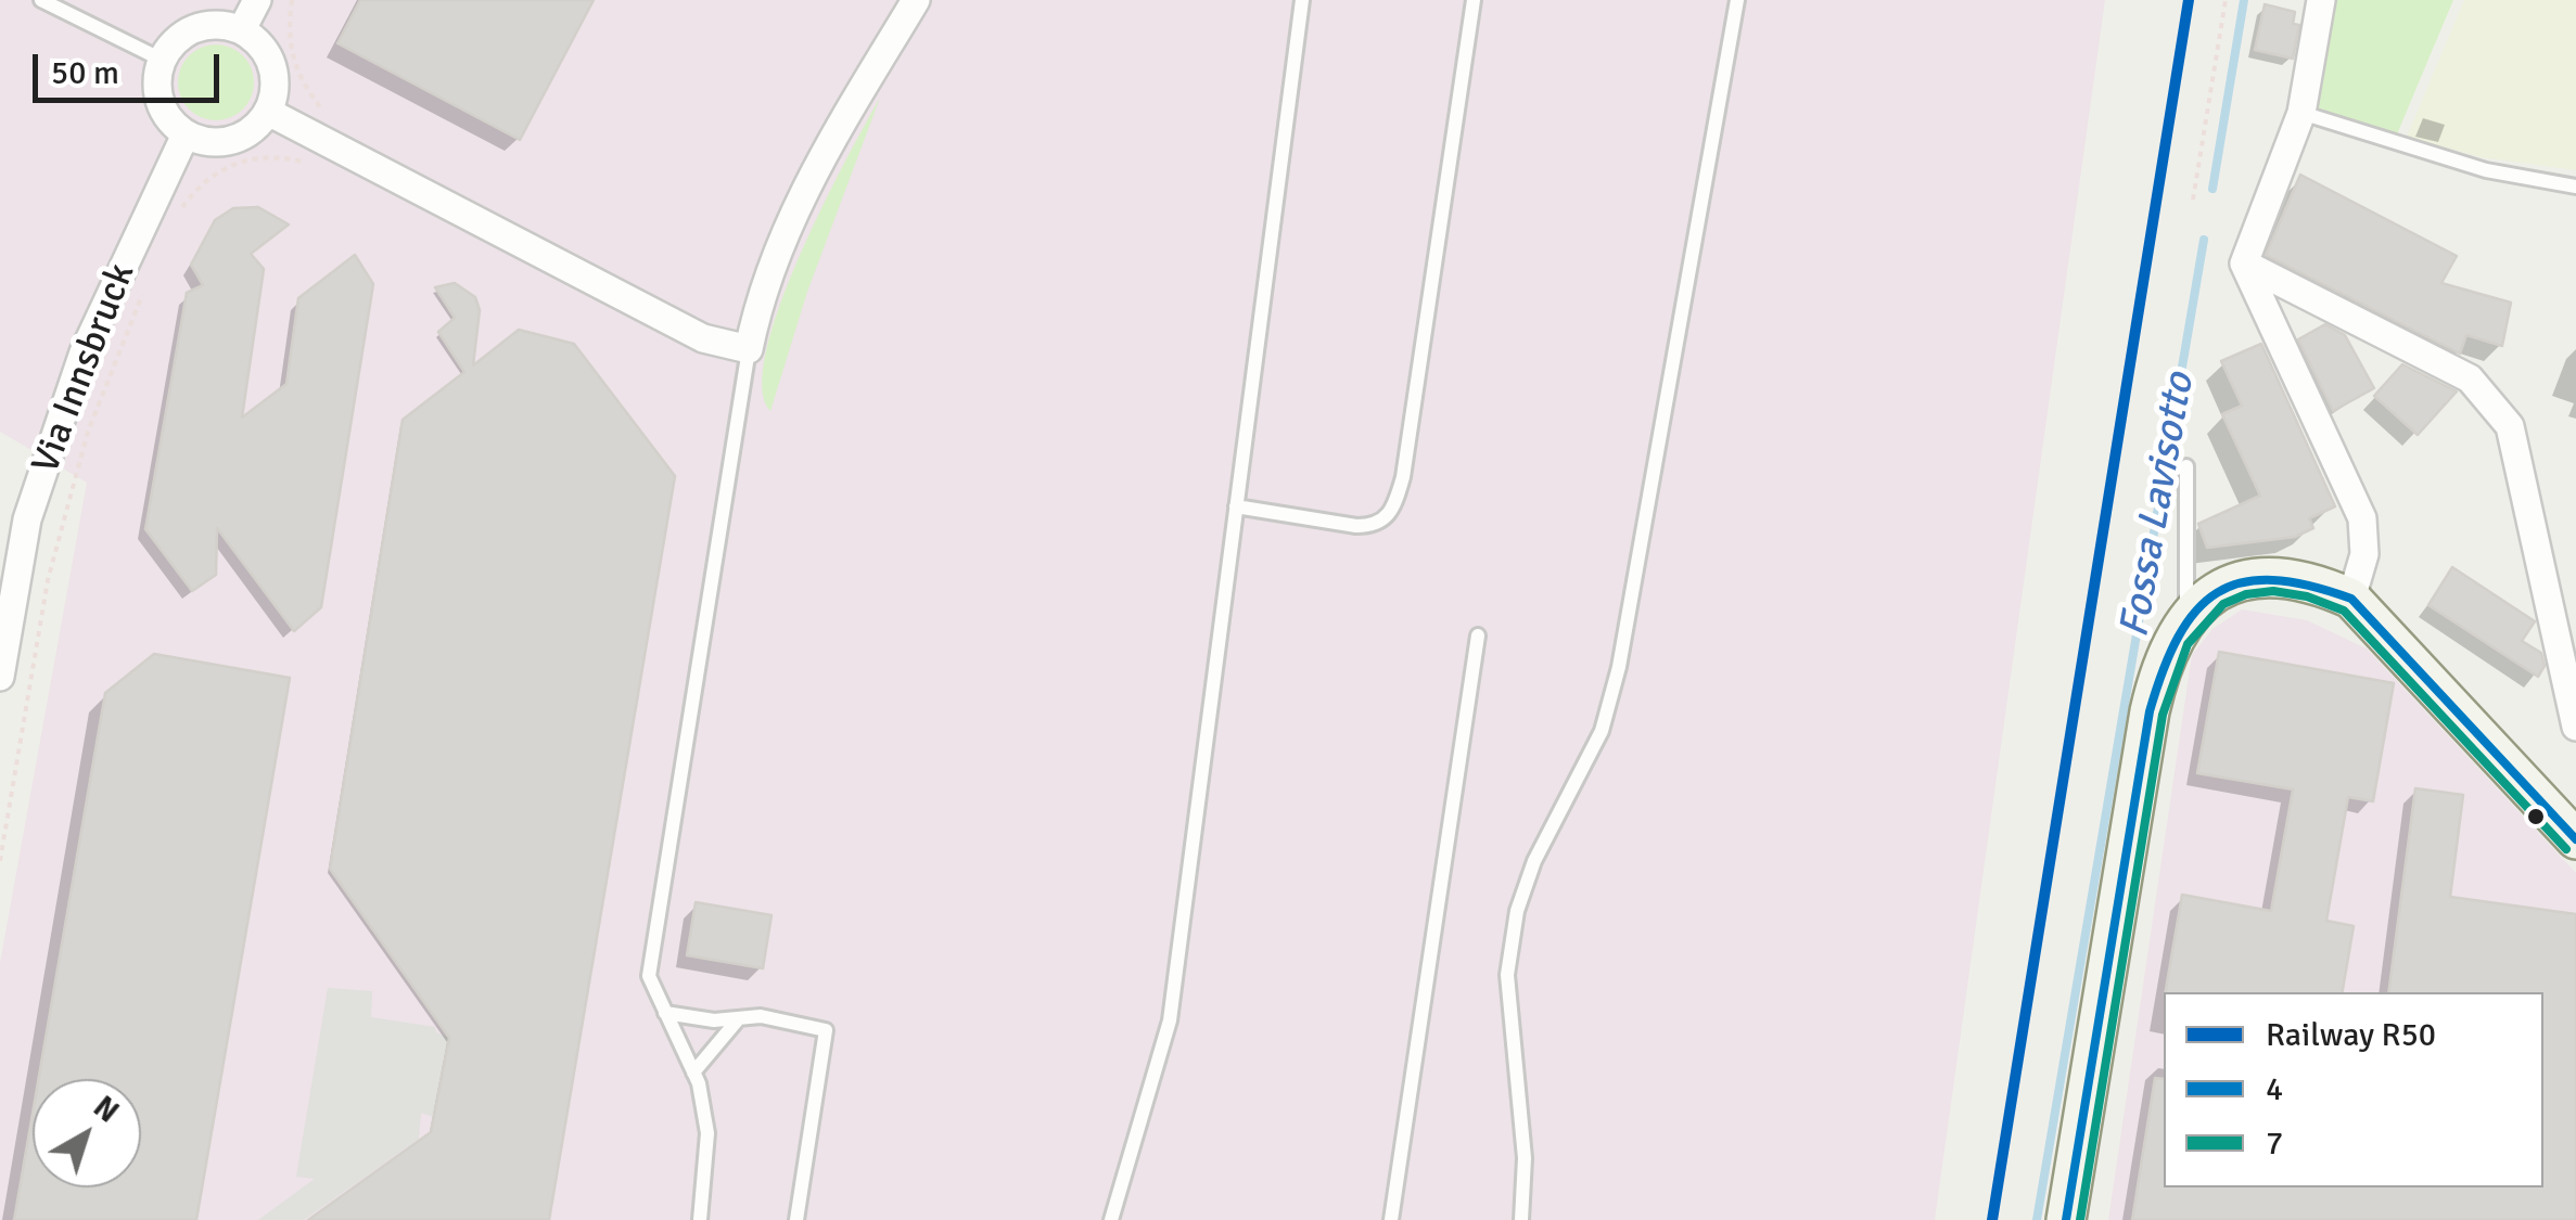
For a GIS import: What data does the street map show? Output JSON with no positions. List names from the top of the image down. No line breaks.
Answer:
{"streets":{"street":["Via Innsbruck"]},"water":["Fossa Lavisotto"],"lines":["rail line R50","transit line 4","transit line 7"],"legend":["Railway R50","4","7"],"scale_bar":"50 m","north":"top right"}
